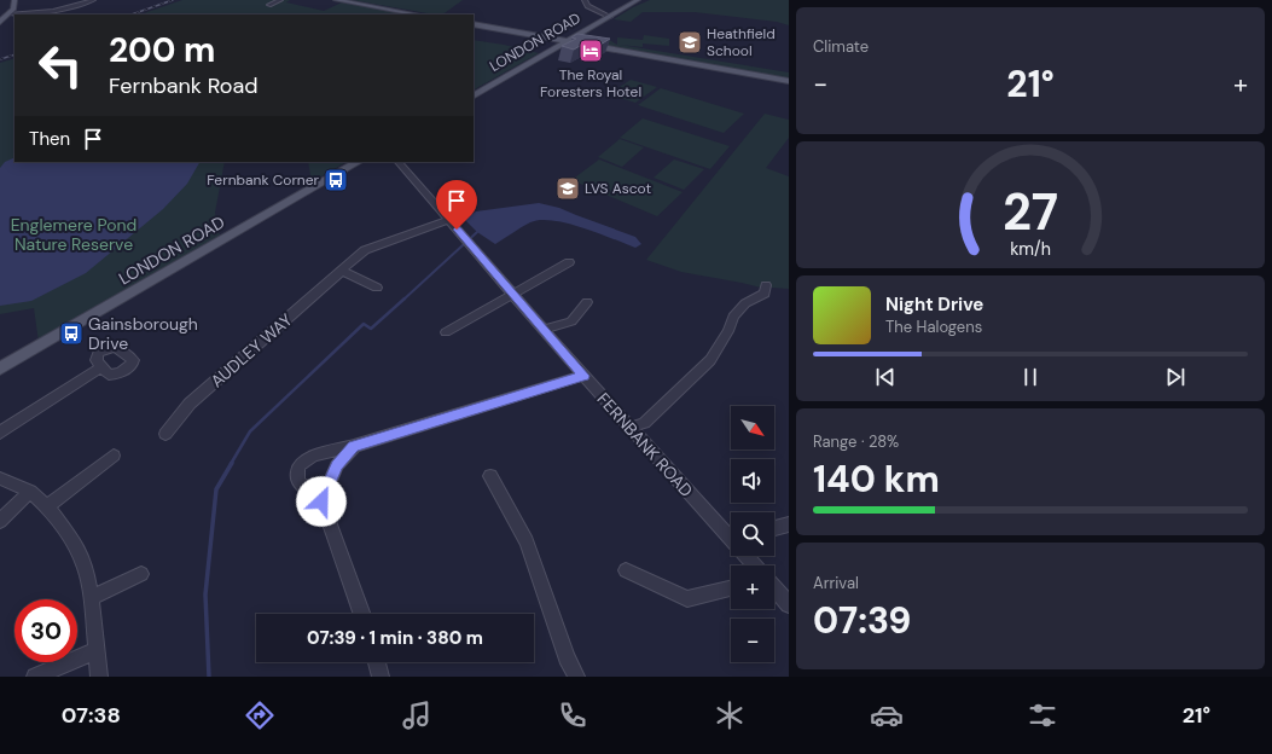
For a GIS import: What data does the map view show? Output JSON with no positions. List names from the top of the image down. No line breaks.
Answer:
{"streets":{"main road":["LONDON ROAD"],"street":["AUDLEY WAY","FERNBANK ROAD"]},"crossings":[["AUDLEY WAY","FERNBANK ROAD"]],"parks":["Englemere Pond Nature Reserve"],"places":{"school or university":["Heathfield School","LVS Ascot"],"hotel":["The Royal Foresters Hotel"],"bus stop":["Fernbank Corner","Gainsborough Drive"]},"north":"bottom right","page":{"tile":["Climate",["Range · 28%","140 km"],["Arrival","07:39"]],"turn":["200 m","Fernbank Road"],"heat":["−","21°","+"],"then":"Then","song":["Night Drive","The Halogens"],"map_buttons":["+","−"],"limit":"30","trip":"07:39 · 1 min · 380 m","tabs":["07:38","21°"],"gauge":["27","km/h"]}}
